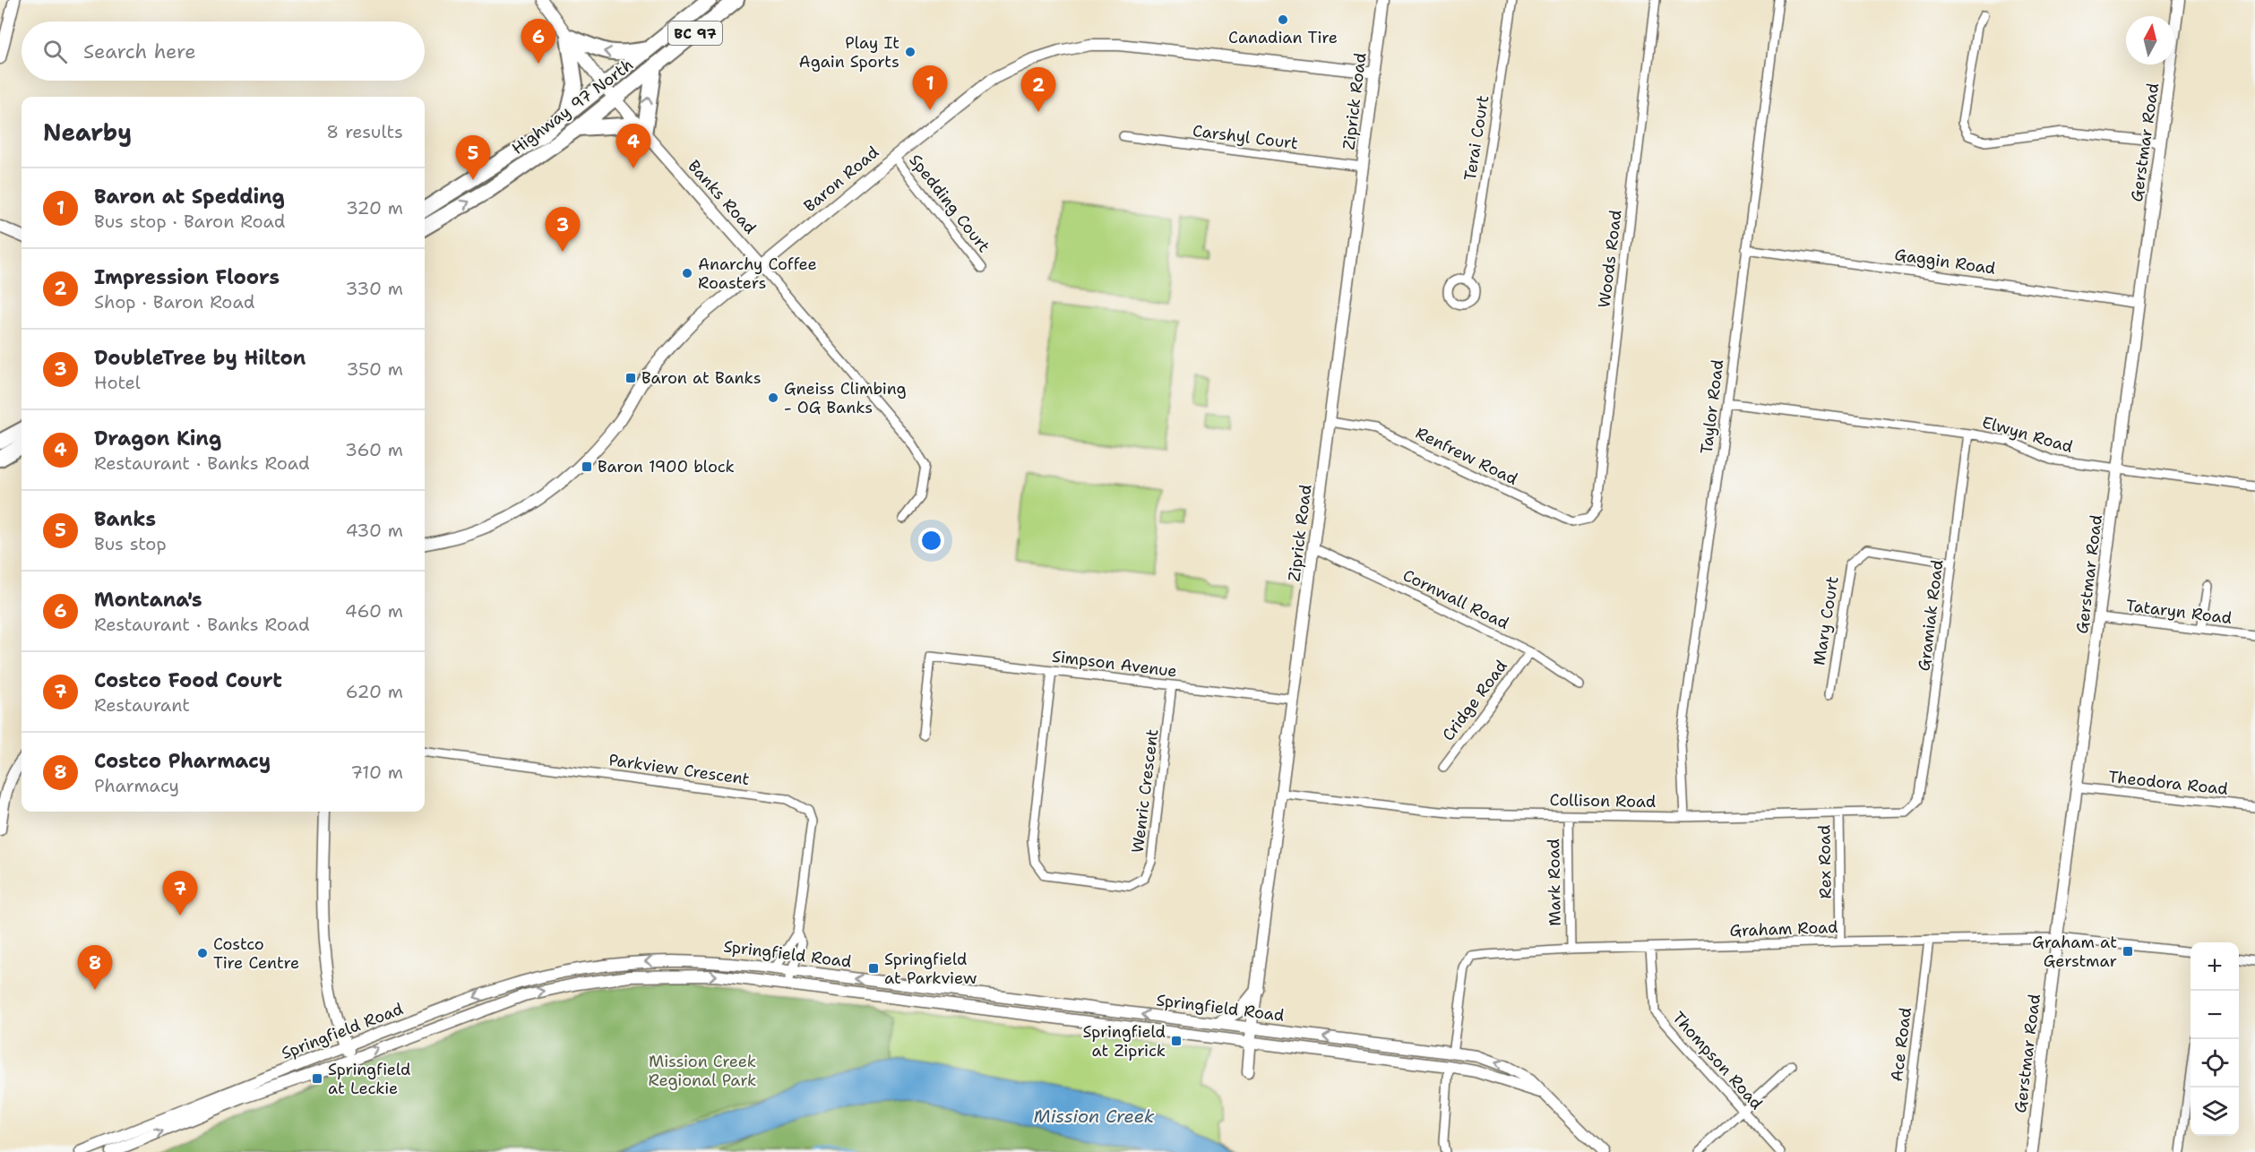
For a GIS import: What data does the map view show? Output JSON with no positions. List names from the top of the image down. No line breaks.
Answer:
{"streets":{"highway":["BC 97","Highway 97 North"],"street":["Ziprick Road","Carshyl Court","Terai Court","Gerstmar Road","Baron Road","Banks Road","Spedding Court","Woods Road","Gaggin Road","Taylor Road","Elwyn Road","Renfrew Road","Cornwall Road","Tataryn Road","Gramiak Road","Mary Court","Simpson Avenue","Cridge Road","Parkview Crescent","Theodora Road","Wenric Crescent","Collison Road","Rex Road","Mark Road","Graham Road","Springfield Road","Ace Road","Thompson Road"]},"crossings":[["Ziprick Road","Carshyl Court"],["Ziprick Road","Baron Road"],["Ziprick Road","Renfrew Road"],["Ziprick Road","Cornwall Road"],["Ziprick Road","Simpson Avenue"],["Ziprick Road","Collison Road"],["Ziprick Road","Springfield Road"],["Highway 97 North","Banks Road"],["Gerstmar Road","Gaggin Road"],["Gerstmar Road","Elwyn Road"],["Gerstmar Road","Tataryn Road"],["Gerstmar Road","Theodora Road"],["Gerstmar Road","Graham Road"],["Baron Road","Banks Road"],["Baron Road","Spedding Court"],["Woods Road","Renfrew Road"],["Gaggin Road","Taylor Road"],["Taylor Road","Elwyn Road"],["Taylor Road","Collison Road"],["Elwyn Road","Gramiak Road"],["Cornwall Road","Cridge Road"],["Gramiak Road","Mary Court"],["Gramiak Road","Collison Road"],["Simpson Avenue","Wenric Crescent"],["Parkview Crescent","Springfield Road"],["Collison Road","Rex Road"],["Collison Road","Mark Road"],["Rex Road","Graham Road"],["Mark Road","Graham Road"],["Graham Road","Springfield Road"],["Graham Road","Ace Road"],["Graham Road","Thompson Road"]],"water":["Mission Creek"],"parks":["Mission Creek Regional Park"],"places":{"other":["Canadian Tire","Play It Again Sports","Anarchy Coffee Roasters","Gneiss Climbing - OG Banks","Costco Tire Centre"],"transit":["Baron at Banks","Baron 1900 block","Graham at Gerstmar","Springfield at Parkview","Springfield at Ziprick","Springfield at Leckie"]},"north":"top","page":{"pins":["6","1","2","4","5","3","7","8"],"search":"Search here","heading":["Nearby","8 results"],"list":[{"mark":"1","name":"Baron at Spedding","note":"Bus stop · Baron Road","value":"320 m"},{"mark":"2","name":"Impression Floors","note":"Shop · Baron Road","value":"330 m"},{"mark":"3","name":"DoubleTree by Hilton","note":"Hotel","value":"350 m"},{"mark":"4","name":"Dragon King","note":"Restaurant · Banks Road","value":"360 m"},{"mark":"5","name":"Banks","note":"Bus stop","value":"430 m"},{"mark":"6","name":"Montana's","note":"Restaurant · Banks Road","value":"460 m"},{"mark":"7","name":"Costco Food Court","note":"Restaurant","value":"620 m"},{"mark":"8","name":"Costco Pharmacy","note":"Pharmacy","value":"710 m"}],"map_buttons":["+","−"]}}
